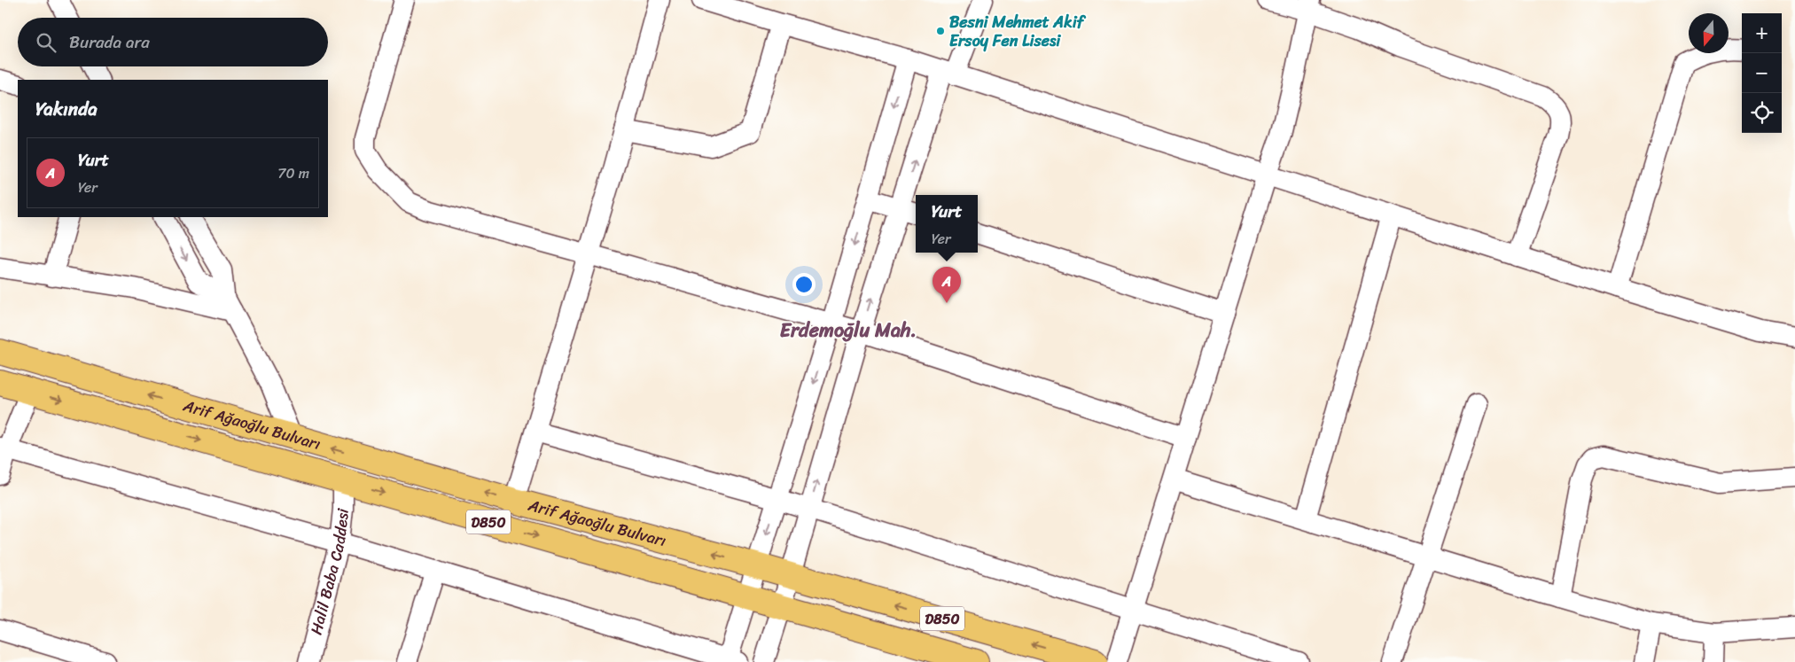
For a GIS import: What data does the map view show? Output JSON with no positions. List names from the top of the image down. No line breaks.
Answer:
{"streets":{"highway":["Arif Ağaoğlu Bulvarı","D850"],"street":["Halil Baba Caddesi"]},"crossings":[["Arif Ağaoğlu Bulvarı","Halil Baba Caddesi"]],"districts":["Erdemoğlu Mah."],"places":["Besni Mehmet Akif Ersoy Fen Lisesi"],"north":"bottom","page":{"map_buttons":["+","−"],"search":"Burada ara","heading":"Yakında","list":[{"mark":"A","name":"Yurt","note":"Yer","value":"70 m"}],"popup":["Yurt","Yer"],"pins":"A"}}
